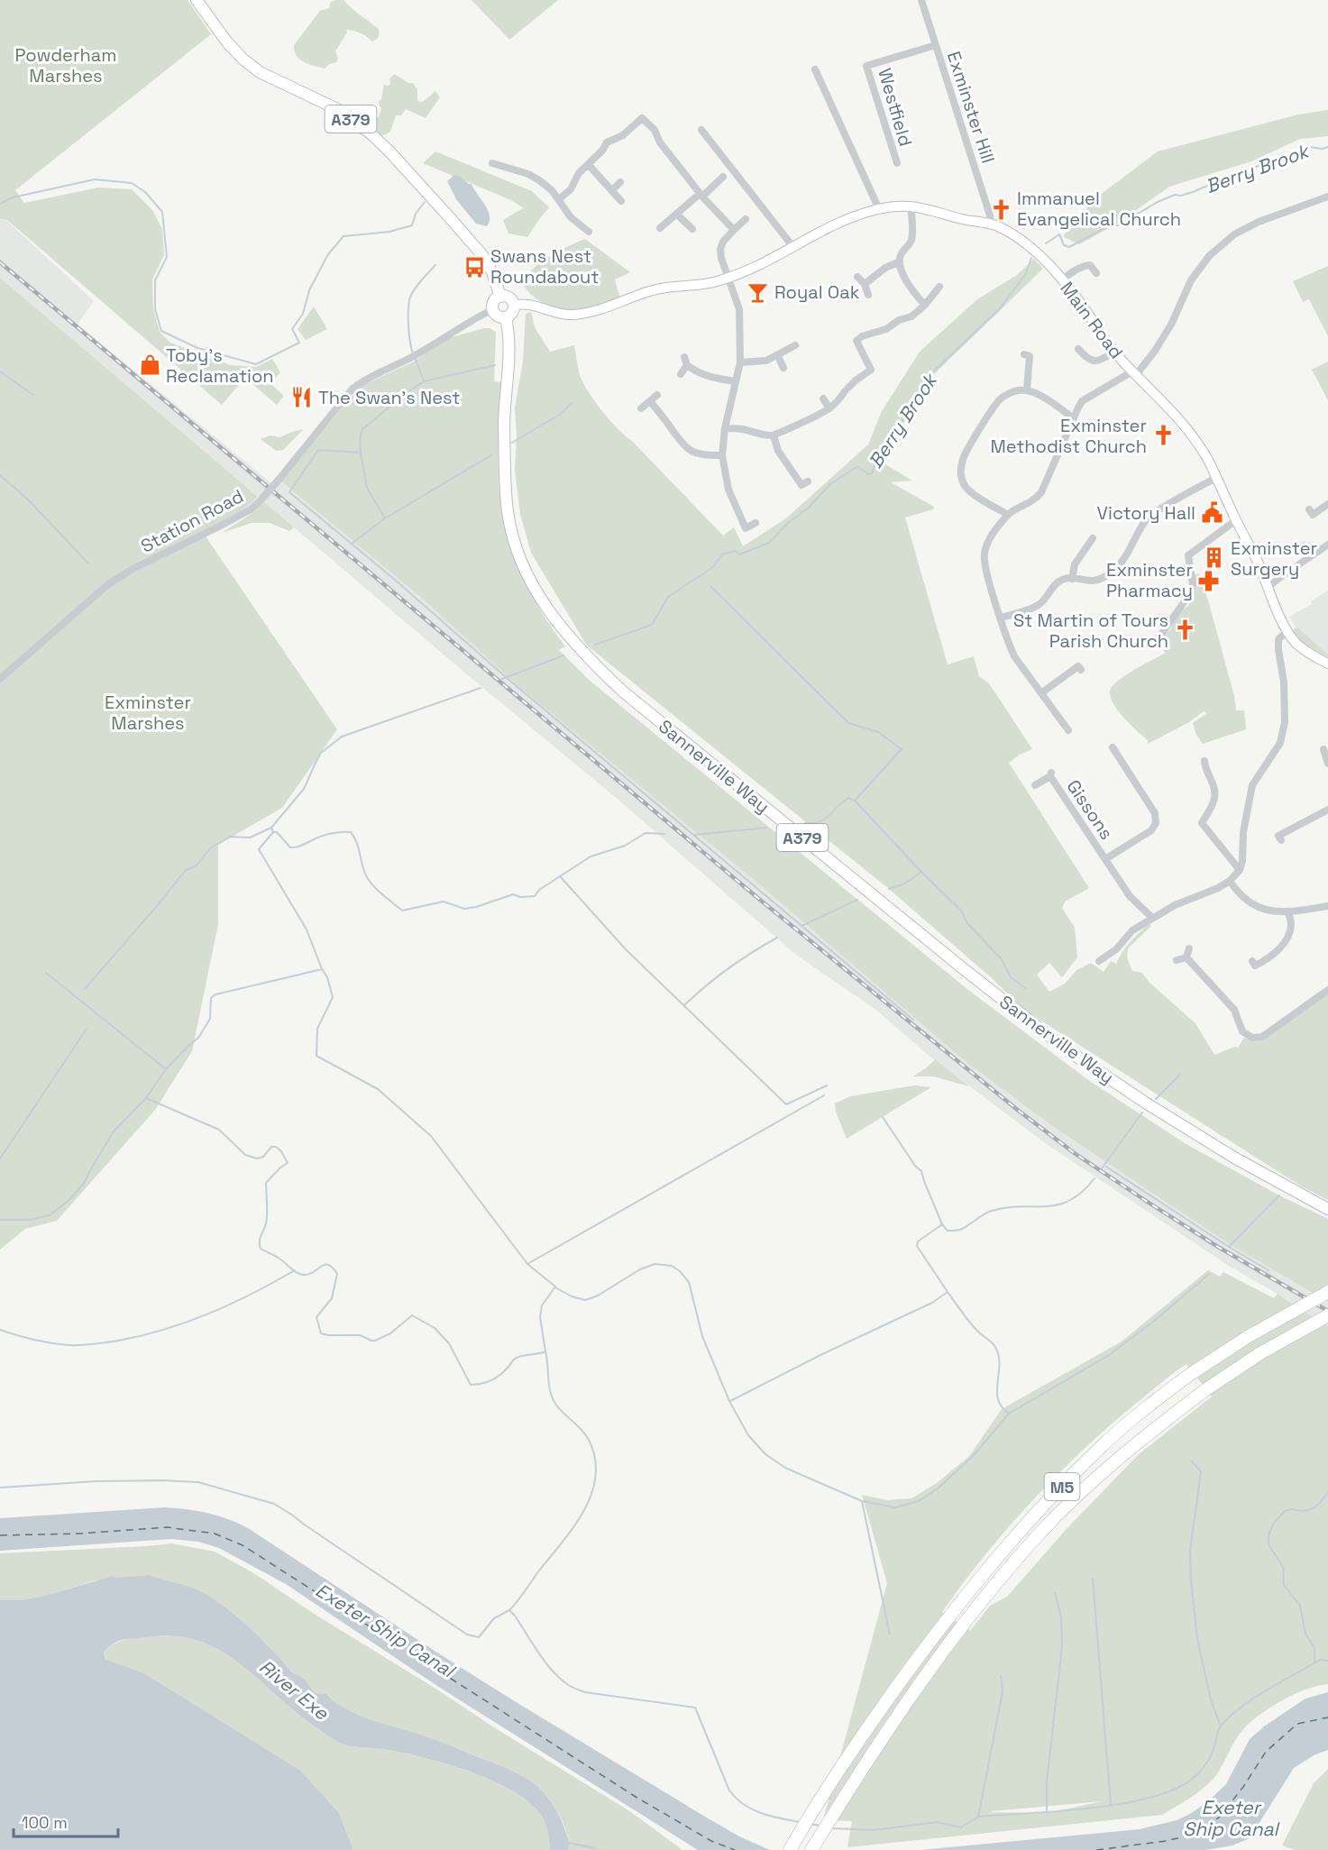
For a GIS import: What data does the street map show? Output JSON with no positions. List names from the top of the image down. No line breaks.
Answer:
{"streets":{"highway":["M5"],"main road":["A379","Sannerville Way"],"street":["Westfield","Exminster Hill","Main Road","Station Road","Gissons"]},"crossings":[["Westfield","Exminster Hill"],["Exminster Hill","Main Road"],["A379","Main Road"],["A379","Station Road"],["A379","Sannerville Way"],["Main Road","Station Road"],["Main Road","Sannerville Way"],["Station Road","Sannerville Way"]],"water":["Berry Brook","Exeter Ship Canal","River Exe"],"parks":["Powderham Marshes","Exminster Marshes"],"places":{"church":["Immanuel Evangelical Church","Exminster Methodist Church","St Martin of Tours Parish Church"],"bus stop":["Swans Nest Roundabout"],"bar":["Royal Oak"],"shop":["Toby's Reclamation"],"restaurant":["The Swan's Nest"],"public building":["Victory Hall"],"building":["Exminster Surgery"],"pharmacy":["Exminster Pharmacy"]},"scale_bar":"100 m"}
